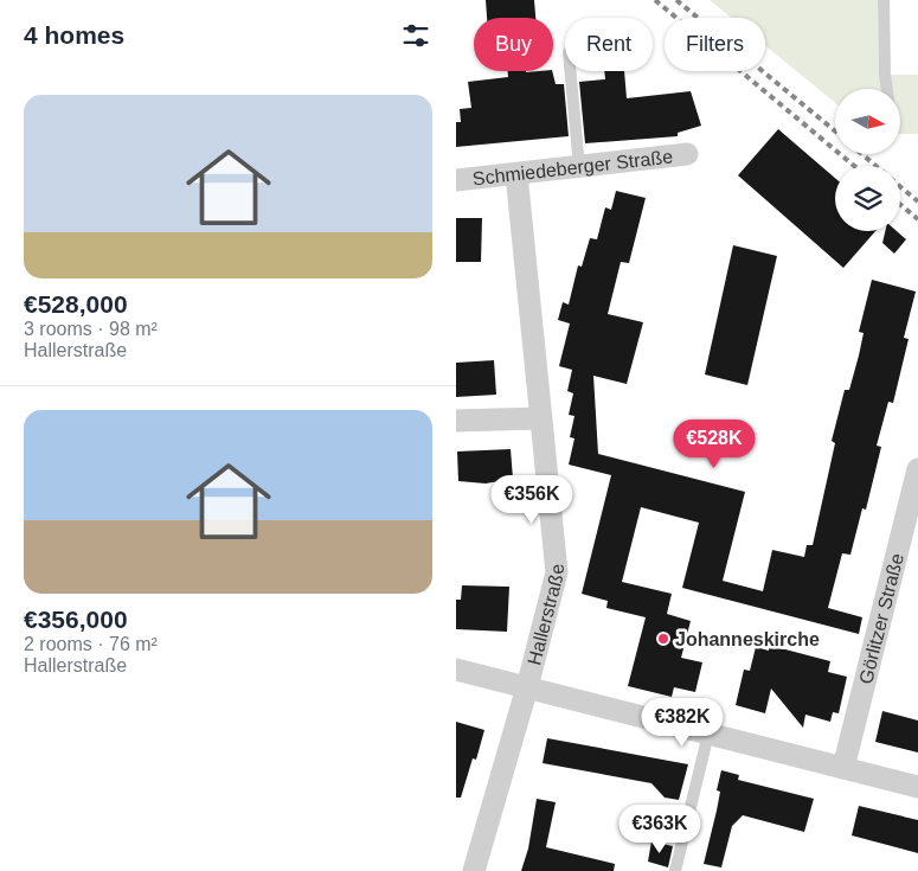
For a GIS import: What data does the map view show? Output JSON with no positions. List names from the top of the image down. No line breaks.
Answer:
{"streets":{"street":["Schmiedeberger Straße","Hallerstraße","Görlitzer Straße"]},"crossings":[["Schmiedeberger Straße","Hallerstraße"]],"places":["Johanneskirche"],"north":"right","page":{"heading":"4 homes","chip":["Buy","Rent","Filters"],"list":[{"name":"€528,000","note":"3 rooms · 98 m² · Hallerstraße"},{"name":"€356,000","note":"2 rooms · 76 m² · Hallerstraße"}],"price":["€528K","€356K","€382K","€363K"]}}
